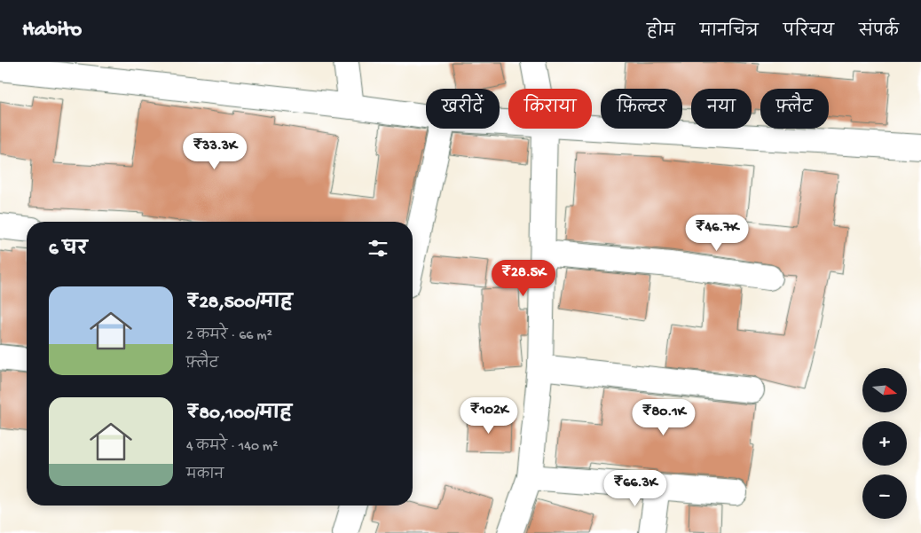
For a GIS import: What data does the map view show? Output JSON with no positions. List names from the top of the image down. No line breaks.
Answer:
{"north":"right","page":{"header":"Habito","nav":["होम","मानचित्र","परिचय","संपर्क"],"chip":["खरीदें","किराया","फ़िल्टर","नया","फ़्लैट"],"price":["₹33.3K","₹46.7K","₹28.5K","₹102K","₹80.1K","₹66.3K"],"heading":"6 घर","list":[{"name":"₹28,500/माह","note":"2 कमरे · 66 m² · फ़्लैट"},{"name":"₹80,100/माह","note":"4 कमरे · 140 m² · मकान"}],"map_buttons":["+","−"]}}
